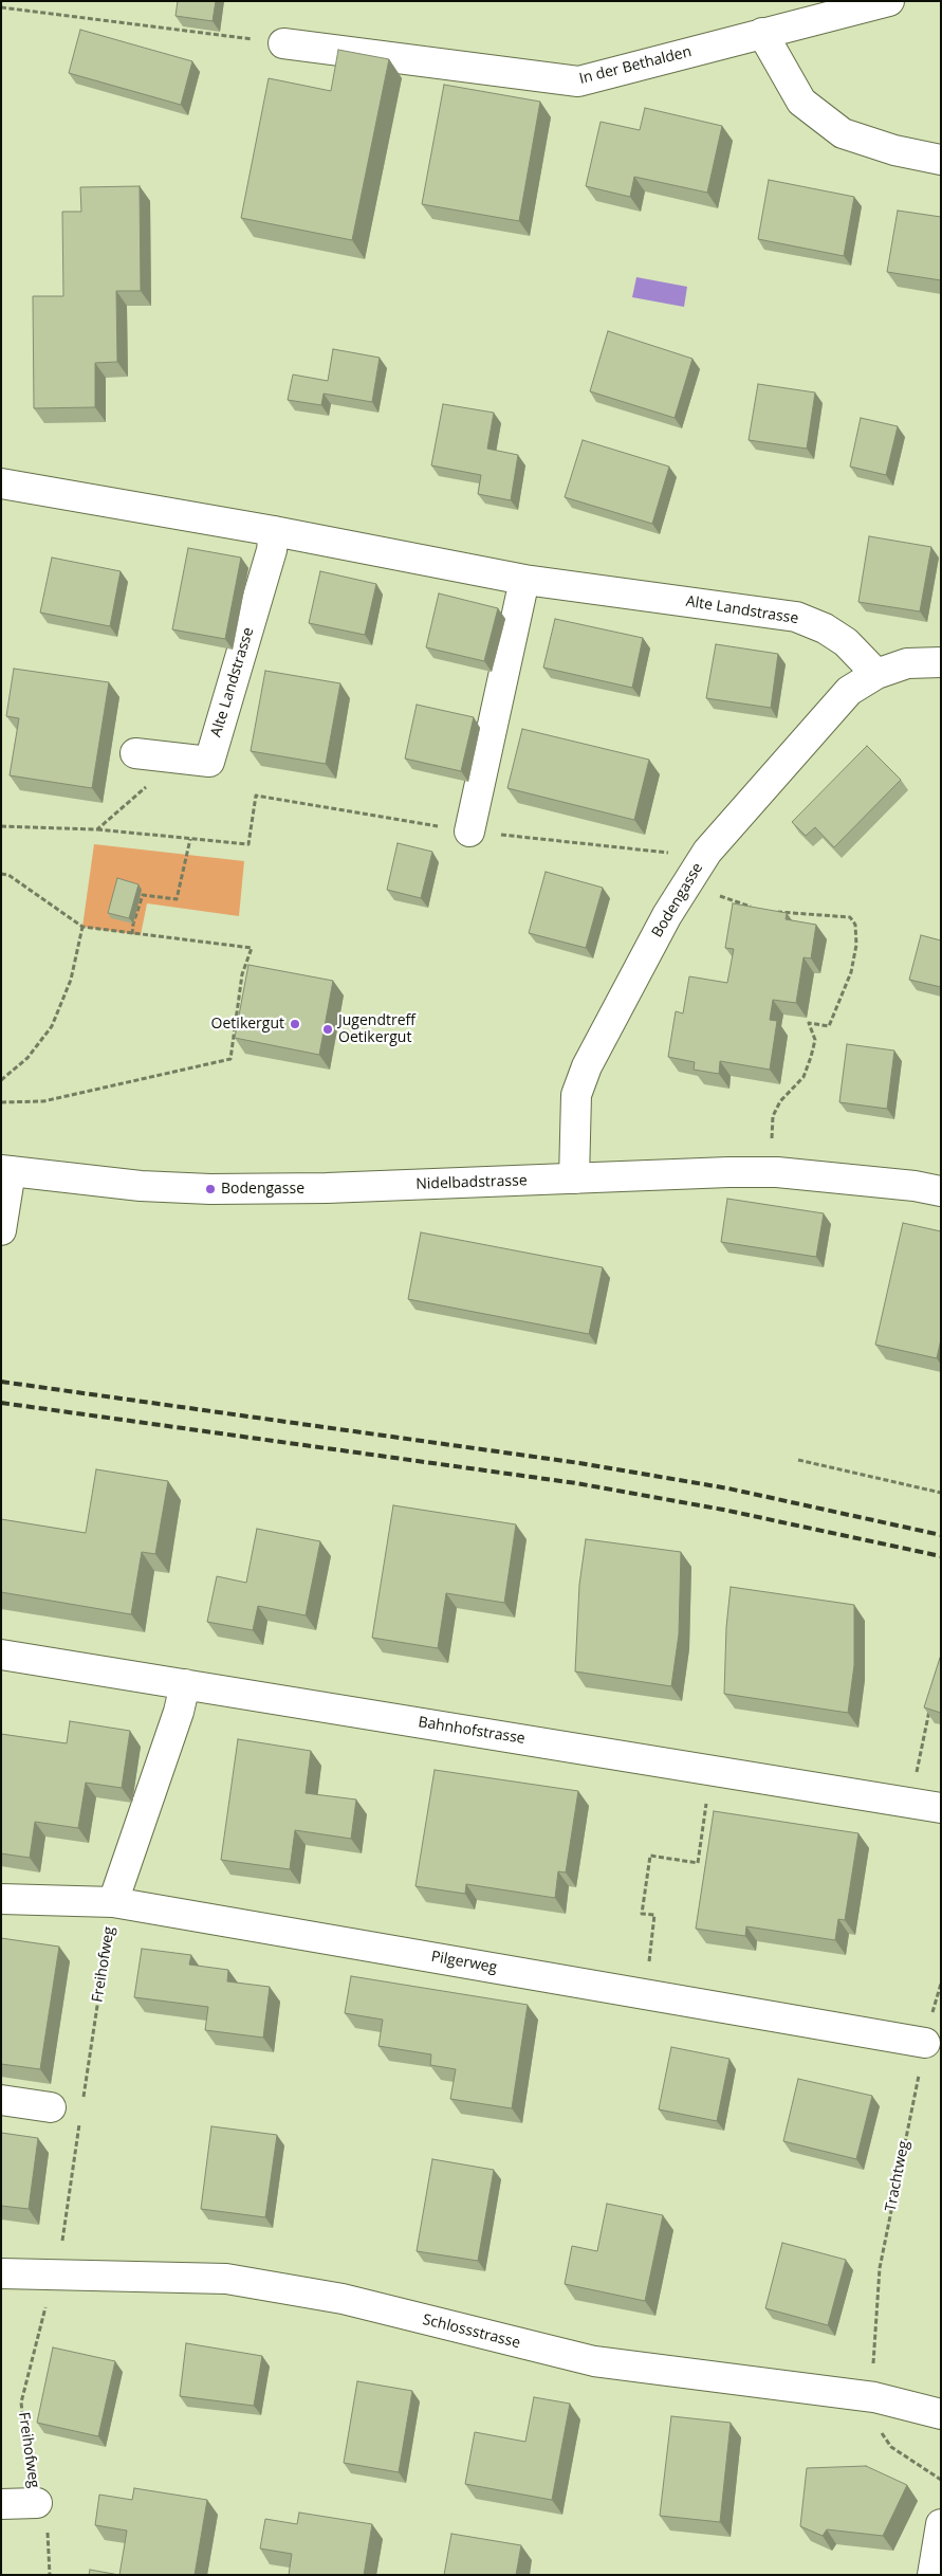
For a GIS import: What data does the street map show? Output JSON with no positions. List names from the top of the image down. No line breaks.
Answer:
{"streets":{"street":["In der Bethalden","Alte Landstrasse","Bodengasse","Nidelbadstrasse","Bahnhofstrasse","Pilgerweg","Schlossstrasse"],"path":["Freihofweg","Trachtweg"]},"crossings":[["Alte Landstrasse","Bodengasse"],["Bodengasse","Nidelbadstrasse"],["Pilgerweg","Freihofweg"],["Pilgerweg","Trachtweg"]],"places":["Oetikergut","Jugendtreff Oetikergut","Bodengasse"]}
